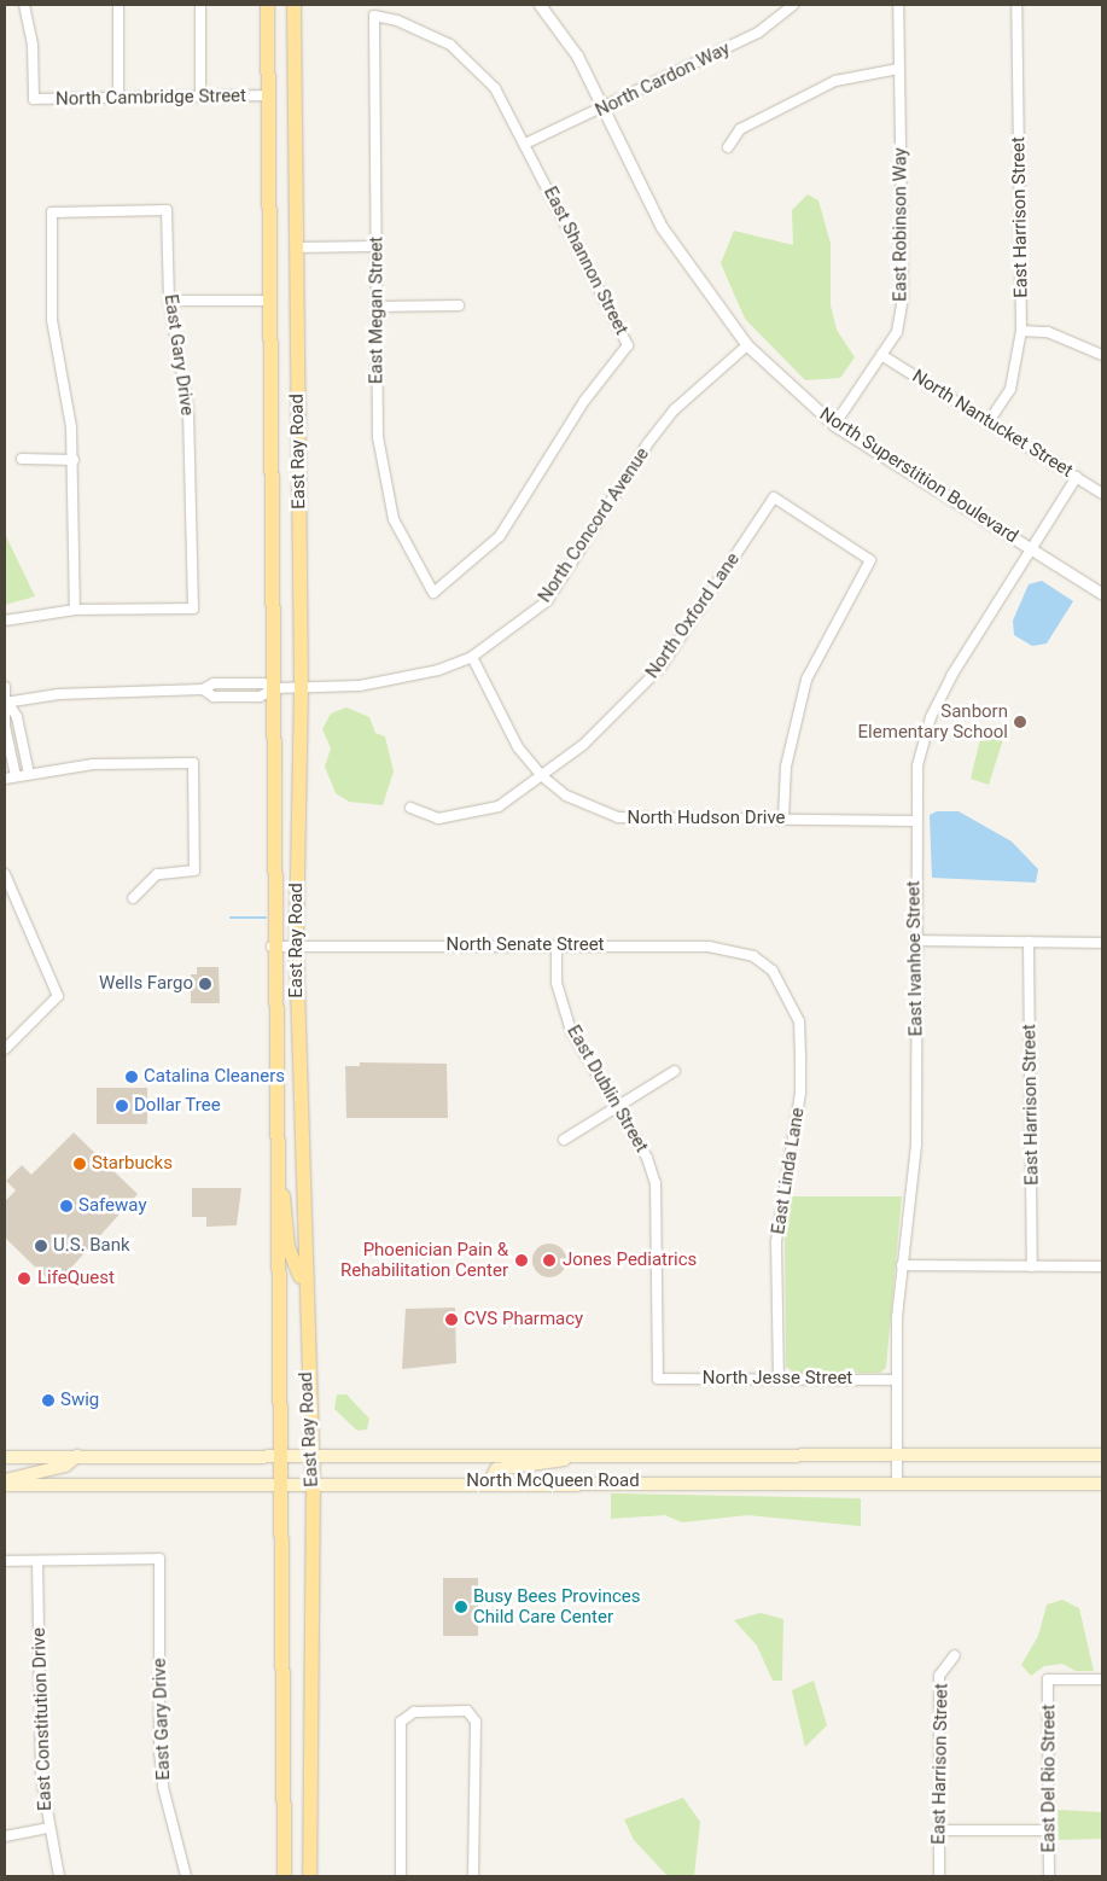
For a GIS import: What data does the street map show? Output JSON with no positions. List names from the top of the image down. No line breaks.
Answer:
{"streets":{"main road":["East Ray Road","North McQueen Road"],"street":["North Cardon Way","North Cambridge Street","East Harrison Street","East Robinson Way","East Shannon Street","East Megan Street","East Gary Drive","North Nantucket Street","North Superstition Boulevard","North Concord Avenue","North Oxford Lane","North Hudson Drive","North Senate Street","East Ivanhoe Street","East Dublin Street","East Linda Lane","North Jesse Street","East Constitution Drive","East Del Rio Street"]},"crossings":[["North Cardon Way","East Shannon Street"],["North Cardon Way","North Superstition Boulevard"],["North Cambridge Street","East Ray Road"],["East Harrison Street","North Nantucket Street"],["East Robinson Way","North Nantucket Street"],["East Robinson Way","North Superstition Boulevard"],["East Shannon Street","East Megan Street"],["East Gary Drive","East Constitution Drive"],["North Nantucket Street","East Ivanhoe Street"],["East Ray Road","North Concord Avenue"],["East Ray Road","North Senate Street"],["East Ray Road","North McQueen Road"],["North Superstition Boulevard","North Concord Avenue"],["North Superstition Boulevard","East Ivanhoe Street"],["North Concord Avenue","North Hudson Drive"],["North Oxford Lane","North Hudson Drive"],["North Hudson Drive","East Ivanhoe Street"],["North Senate Street","East Dublin Street"],["North Senate Street","East Linda Lane"],["East Ivanhoe Street","North Jesse Street"],["East Ivanhoe Street","North McQueen Road"],["East Dublin Street","North Jesse Street"],["East Linda Lane","North Jesse Street"]],"places":["Sanborn Elementary School","Wells Fargo","Catalina Cleaners","Dollar Tree","Starbucks","Safeway","U.S. Bank","Phoenician Pain & Rehabilitation Center","Jones Pediatrics","LifeQuest","CVS Pharmacy","Swig","Busy Bees Provinces Child Care Center"]}
